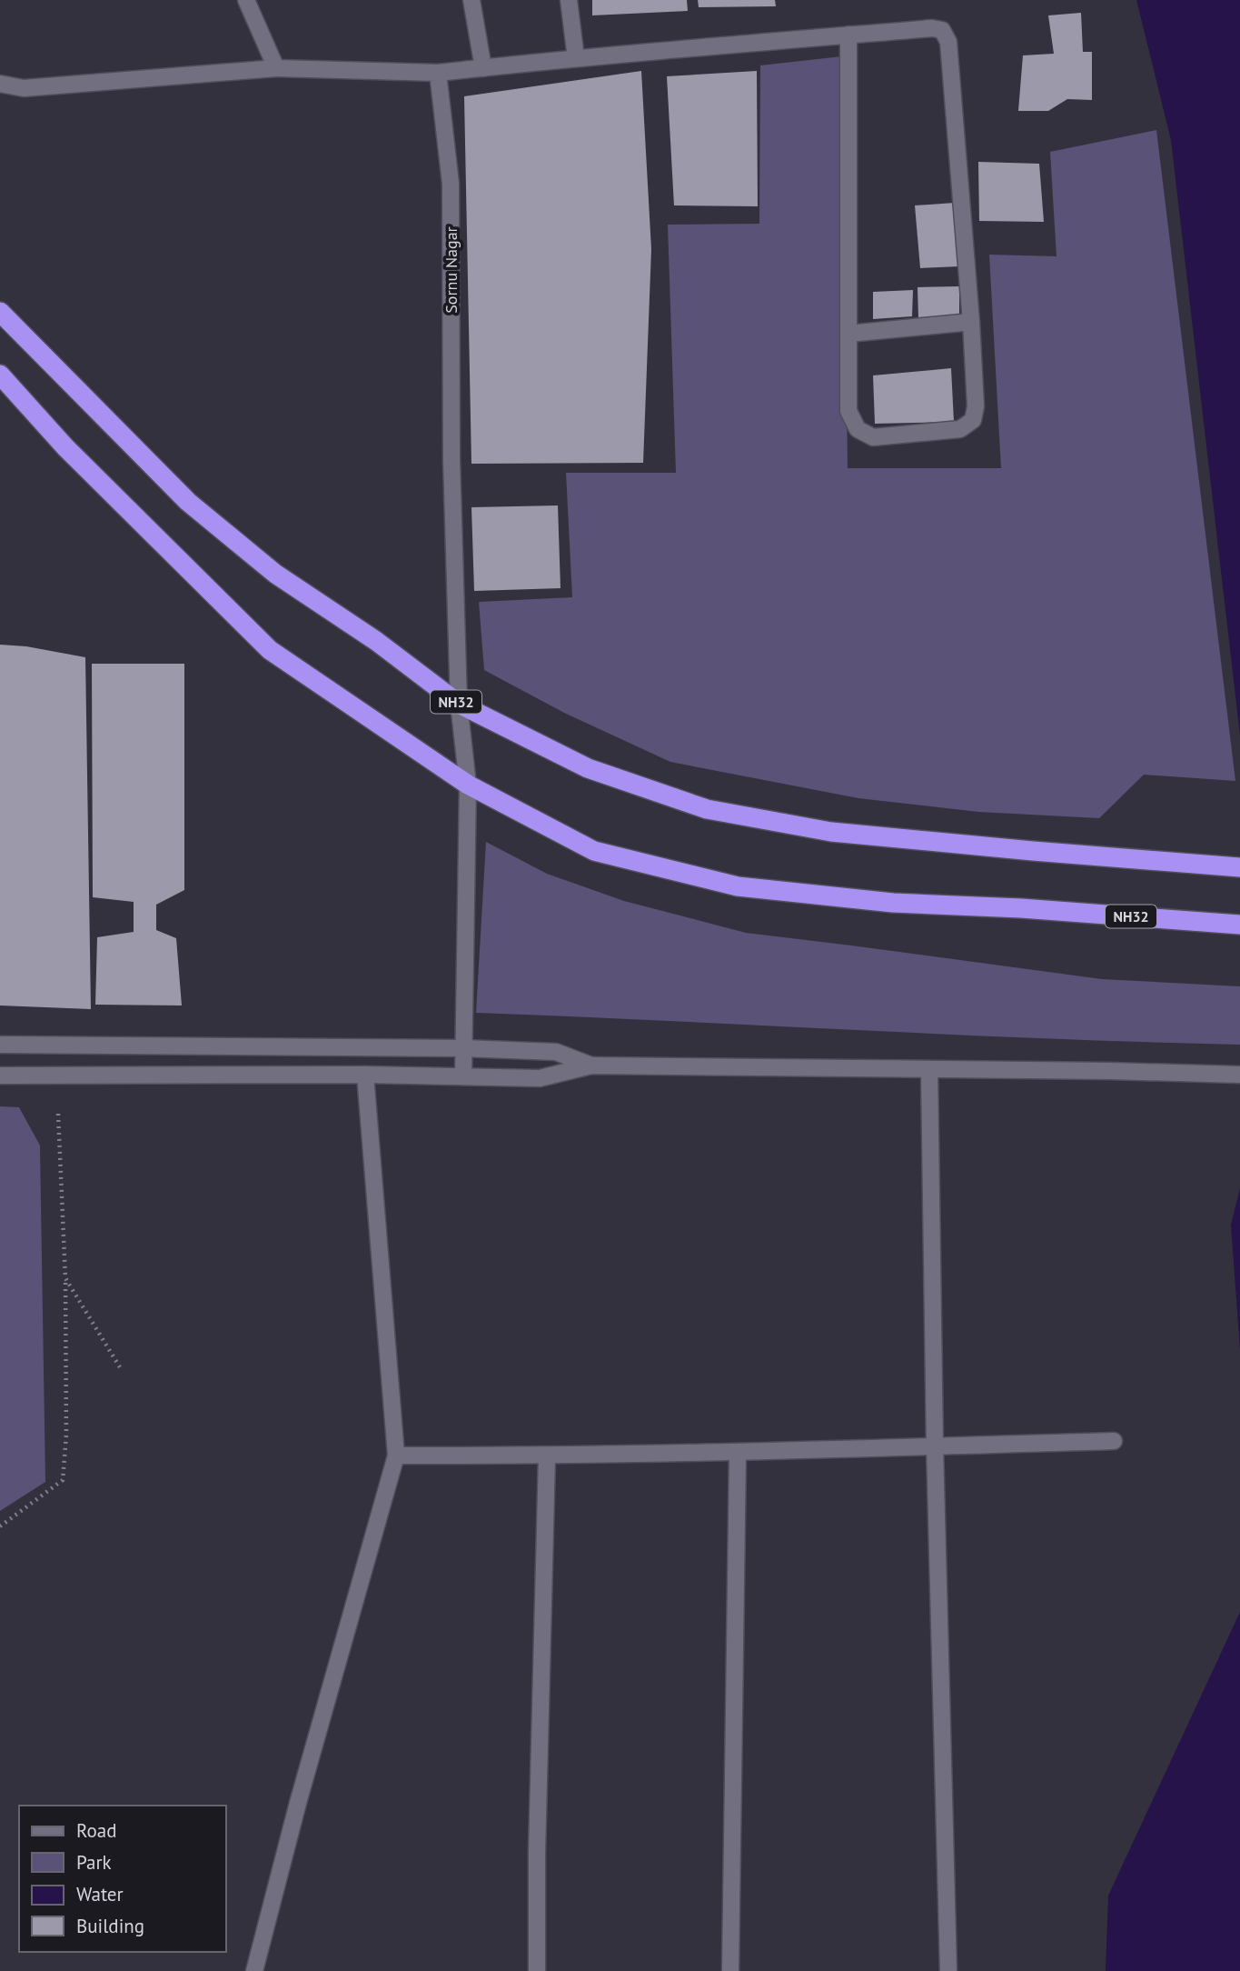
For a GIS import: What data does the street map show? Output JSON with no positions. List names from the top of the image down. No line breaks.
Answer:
{"streets":{"highway":["NH32"],"street":["Sornu Nagar"]},"crossings":[["Sornu Nagar","NH32"]],"legend":["Road","Park","Water","Building"]}
